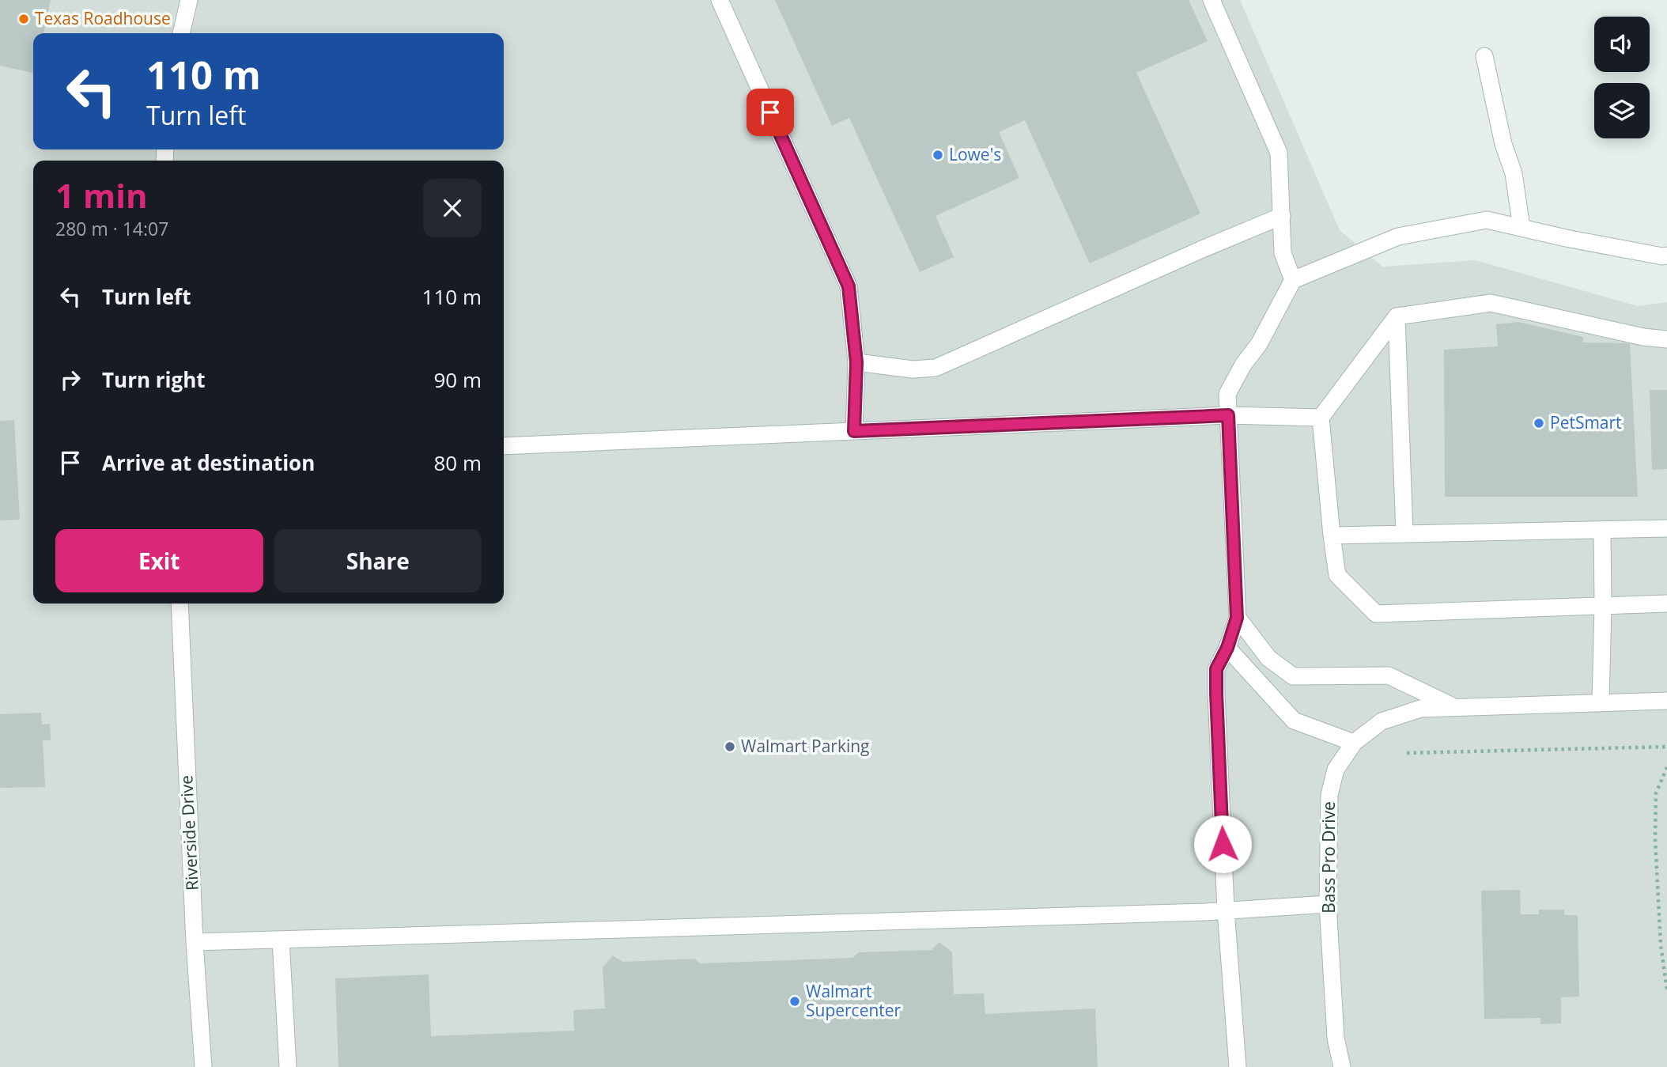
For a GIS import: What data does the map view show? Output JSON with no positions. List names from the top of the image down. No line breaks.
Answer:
{"streets":{"street":["Riverside Drive","Bass Pro Drive"]},"places":["Texas Roadhouse","Lowe's","PetSmart","Walmart Parking","Walmart Supercenter"],"page":{"turn":["110 m","Turn left"],"heading":["1 min","280 m · 14:07"],"list":[{"name":"Turn left","value":"110 m"},{"name":"Turn right","value":"90 m"},{"name":"Arrive at destination","value":"80 m"}],"buttons":["Exit","Share"]}}
